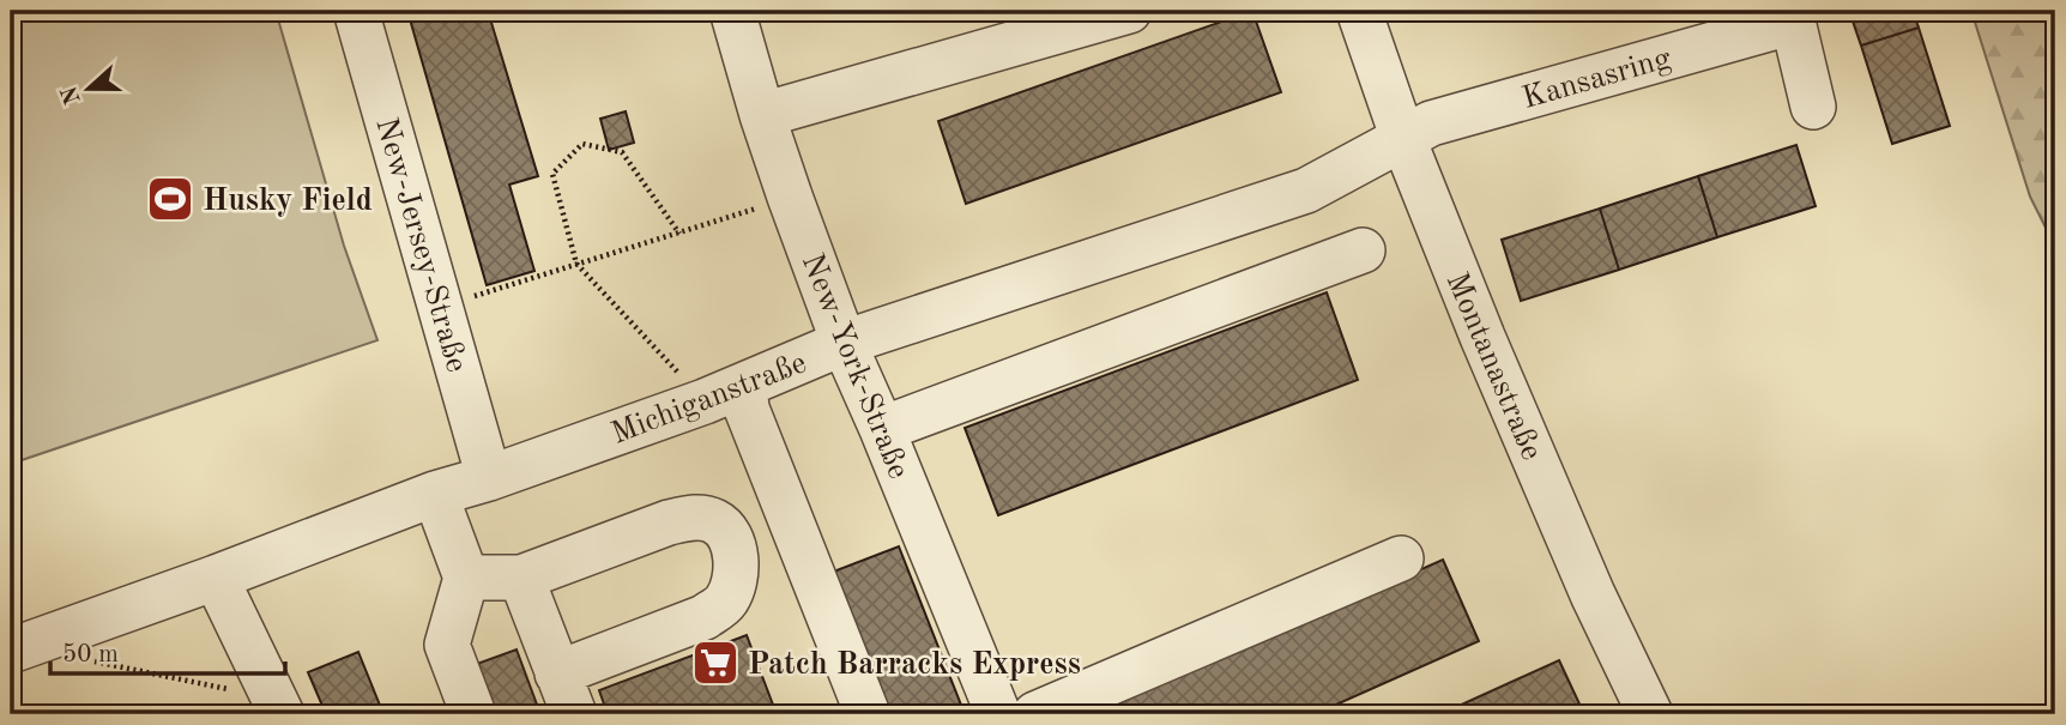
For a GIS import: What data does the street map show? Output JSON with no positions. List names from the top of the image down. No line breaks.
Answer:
{"streets":{"street":["Kansasring","New-Jersey-Straße","New-York-Straße","Montanastraße","Michiganstraße"]},"crossings":[["Kansasring","Montanastraße"],["Kansasring","Michiganstraße"],["New-Jersey-Straße","Michiganstraße"],["New-York-Straße","Michiganstraße"],["Montanastraße","Michiganstraße"]],"places":{"sports":["Husky Field"],"supermarket":["Patch Barracks Express"]},"scale_bar":"50 m","north":"left"}
